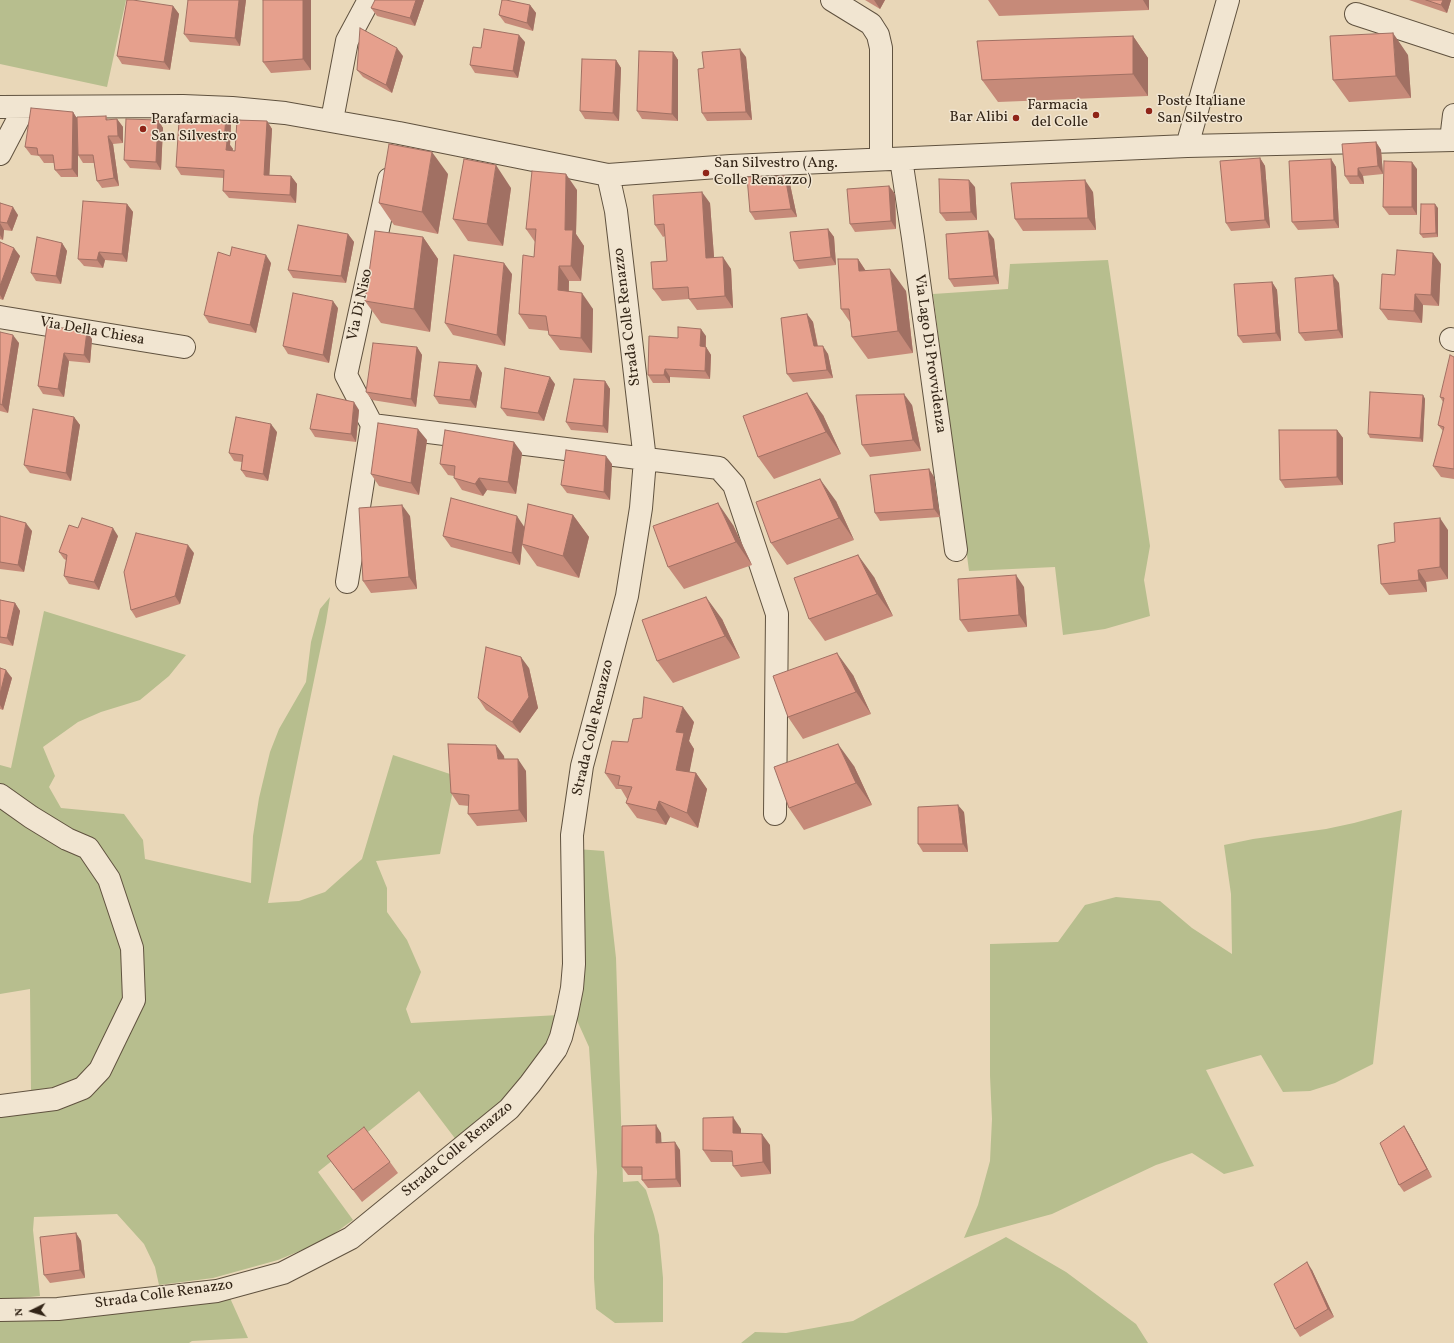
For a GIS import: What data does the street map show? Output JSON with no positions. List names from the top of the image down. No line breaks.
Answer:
{"streets":{"street":["Via Di Niso","Strada Colle Renazzo","Via Della Chiesa","Via Lago Di Provvidenza"]},"places":["Poste Italiane San Silvestro","Farmacia del Colle","Bar Alibi","Parafarmacia San Silvestro","San Silvestro (Ang. Colle Renazzo)"],"north":"left"}
